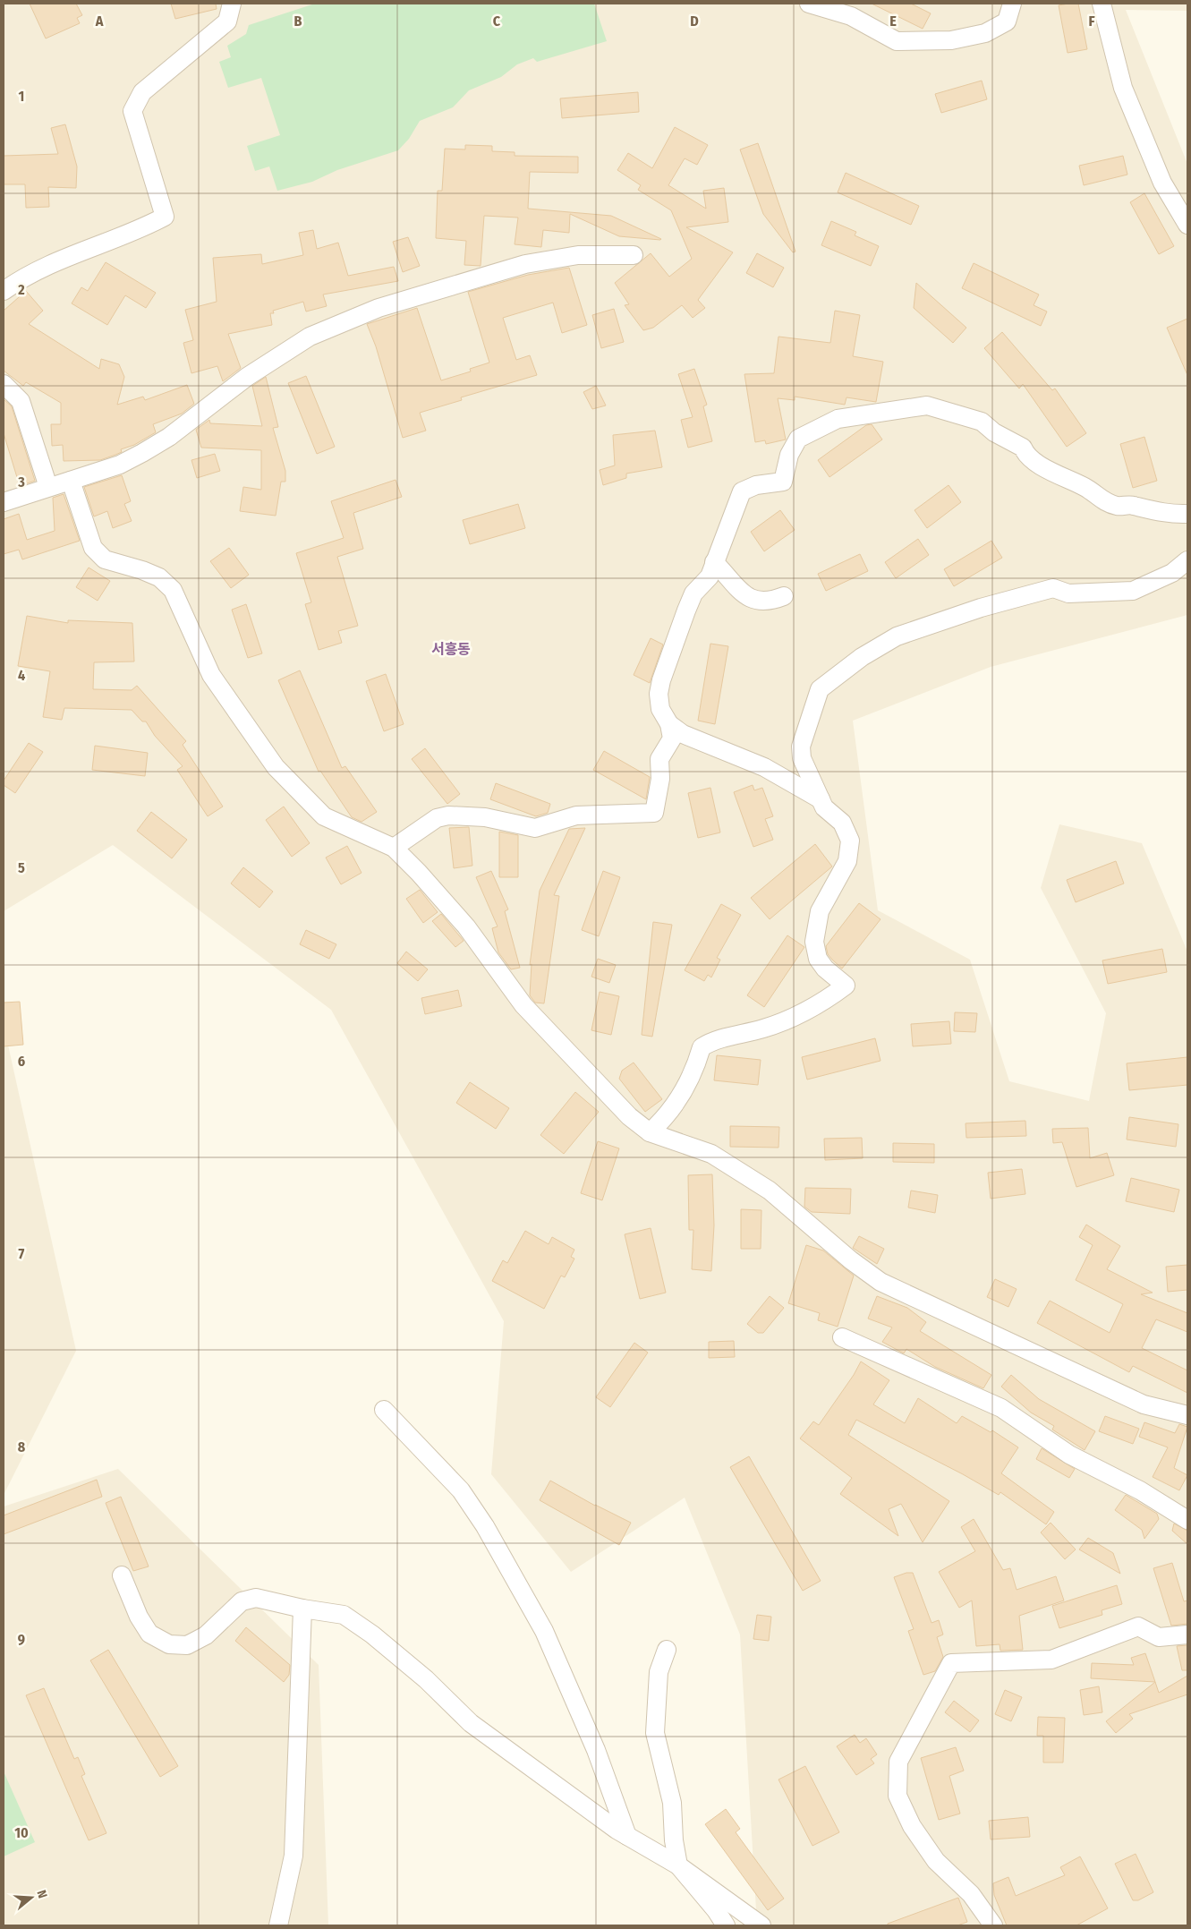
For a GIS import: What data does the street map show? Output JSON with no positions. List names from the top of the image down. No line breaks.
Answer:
{"districts":["서흥동"],"north":"right","grid":{"columns":["A","B","C","D","E","F"],"rows":["1","2","3","4","5","6","7","8","9","10"]}}
